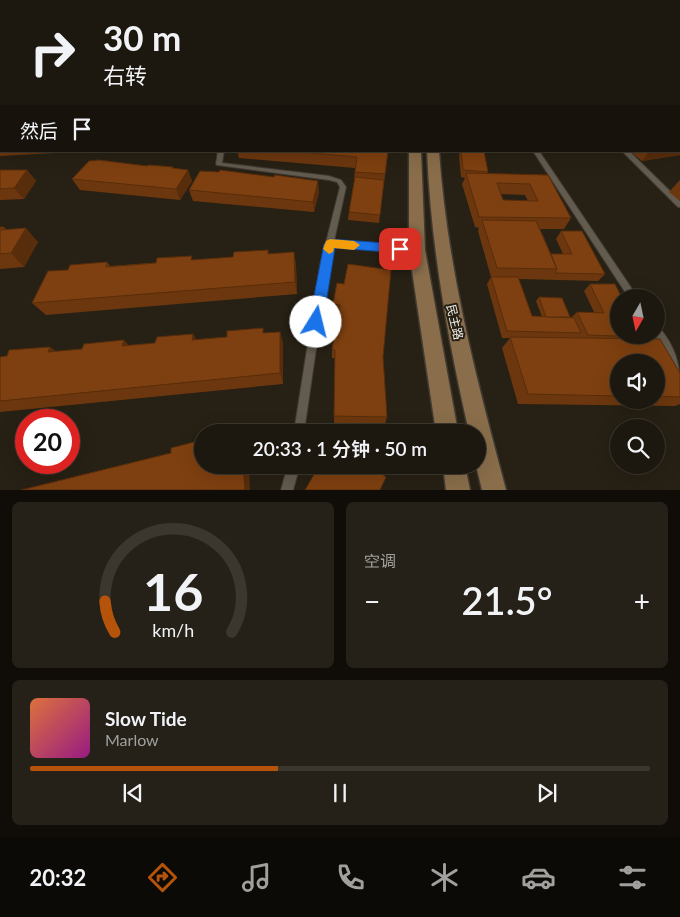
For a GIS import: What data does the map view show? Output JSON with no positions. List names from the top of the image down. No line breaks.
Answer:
{"streets":{"main road":["民主路"]},"north":"bottom","page":{"turn":["30 m","右转"],"then":"然后","limit":"20","trip":"20:33 · 1 分钟 · 50 m","tile":"空调","heat":["−","21.5°","+"],"song":["Slow Tide","Marlow"],"tabs":"20:32","gauge":["16","km/h"]}}
